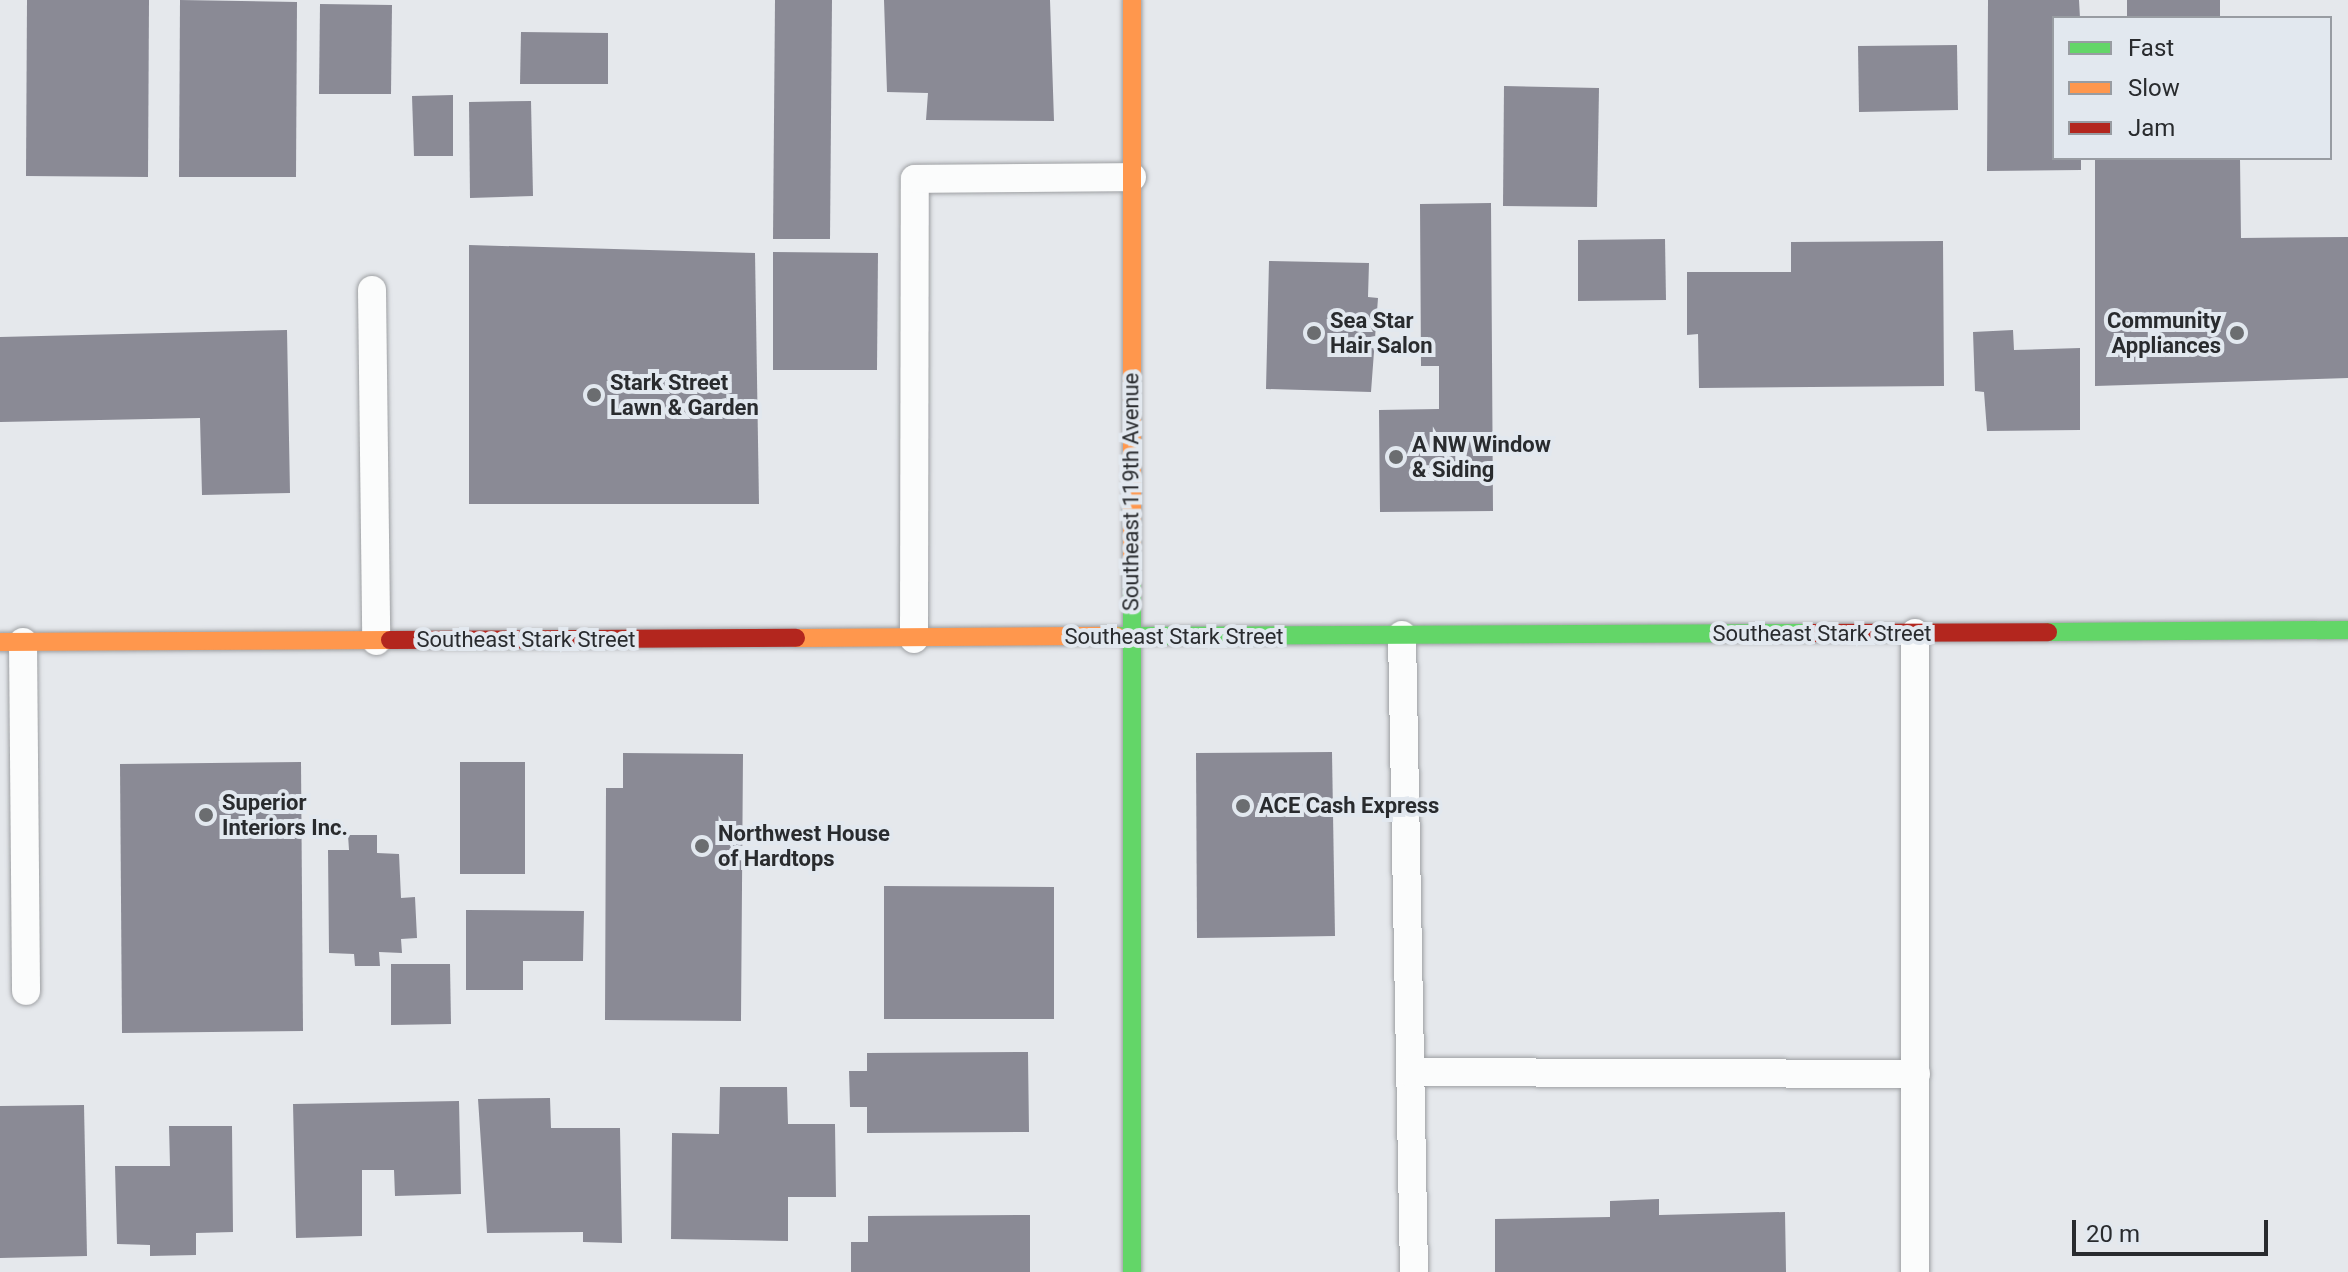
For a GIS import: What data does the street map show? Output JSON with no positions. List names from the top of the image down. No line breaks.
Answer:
{"streets":{"main road":["Southeast 119th Avenue","Southeast Stark Street"]},"crossings":[["Southeast 119th Avenue","Southeast Stark Street"]],"places":["Sea Star Hair Salon","Community Appliances","Stark Street Lawn & Garden","A NW Window & Siding","ACE Cash Express","Superior Interiors Inc.","Northwest House of Hardtops"],"legend":["Fast","Slow","Jam"],"scale_bar":"20 m"}
